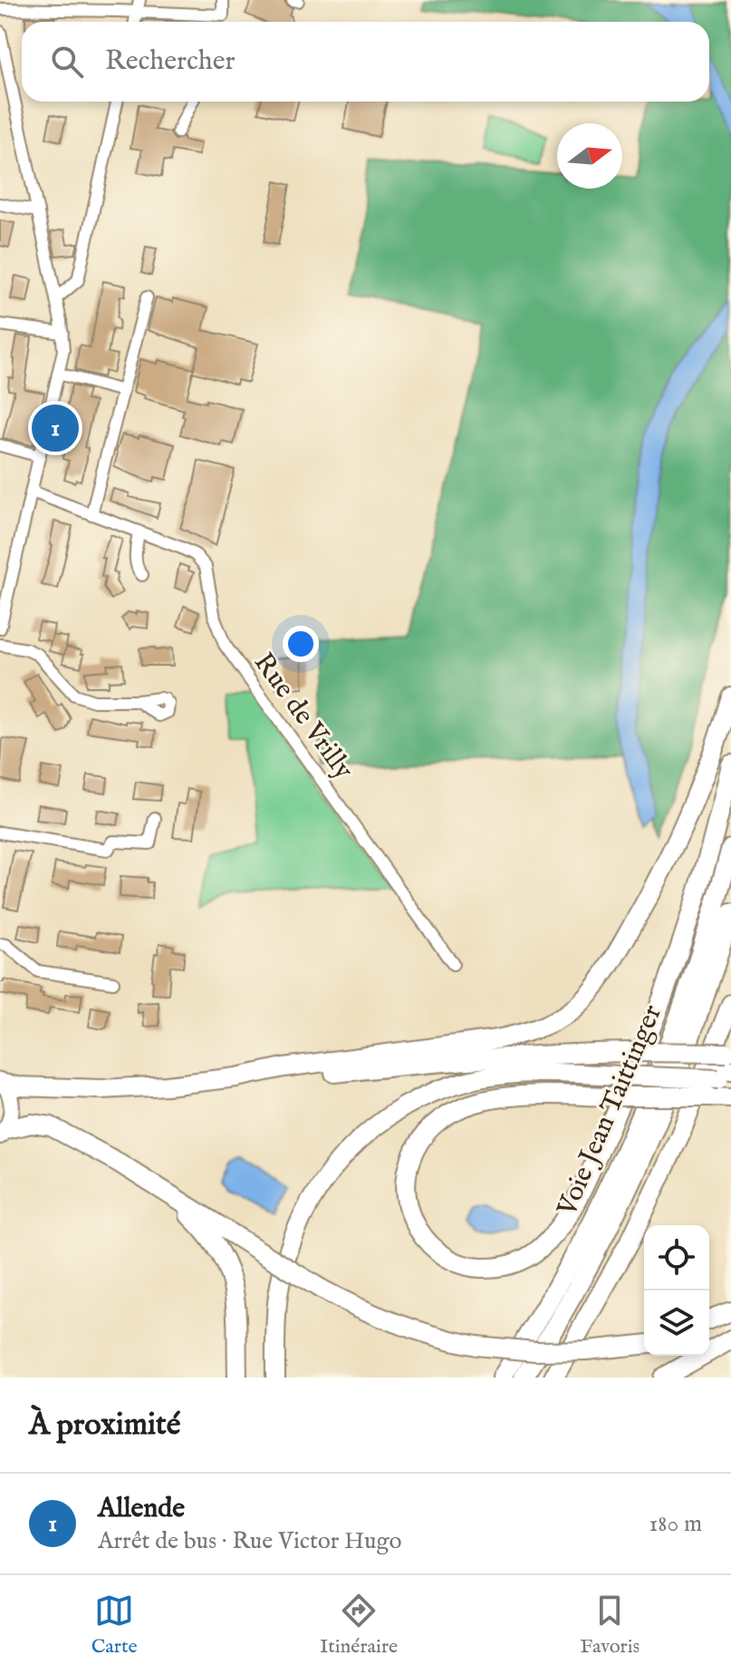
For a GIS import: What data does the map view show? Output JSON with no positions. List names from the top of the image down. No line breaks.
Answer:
{"streets":{"highway":["Voie Jean Taittinger"],"street":["Rue de Vrilly"]},"north":"right","page":{"search":"Rechercher","pins":"1","heading":"À proximité","list":[{"mark":"1","name":"Allende","note":"Arrêt de bus · Rue Victor Hugo","value":"180 m"}],"nav":["Carte","Itinéraire","Favoris"]}}
